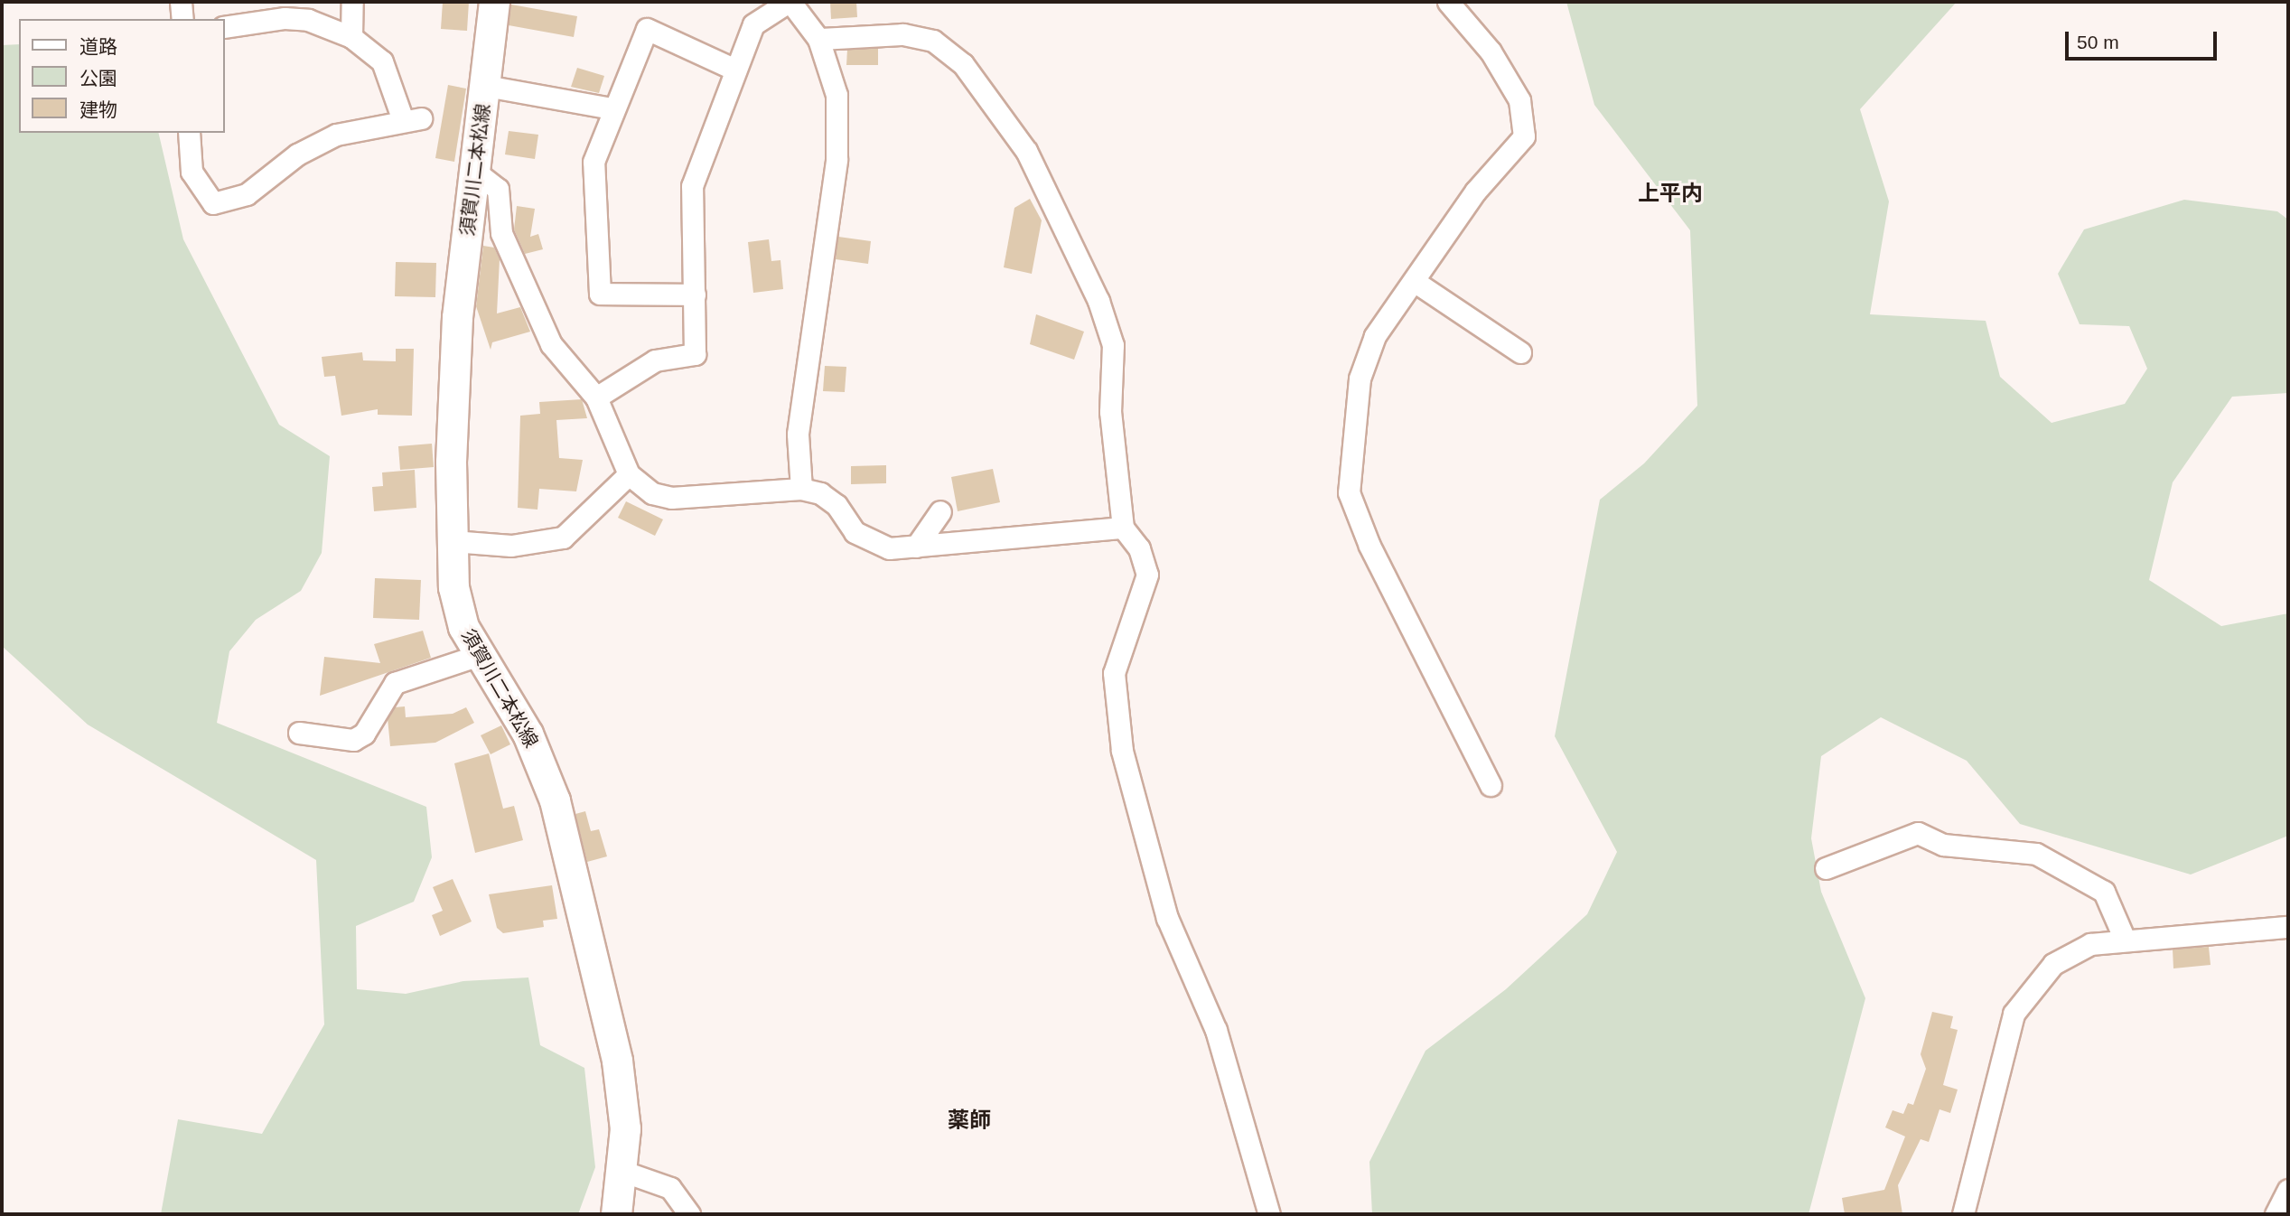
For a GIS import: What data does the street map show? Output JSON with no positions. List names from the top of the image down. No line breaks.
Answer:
{"streets":{"main road":["須賀川二本松線"]},"districts":["上平内","薬師"],"legend":["道路","公園","建物"],"scale_bar":"50 m"}
